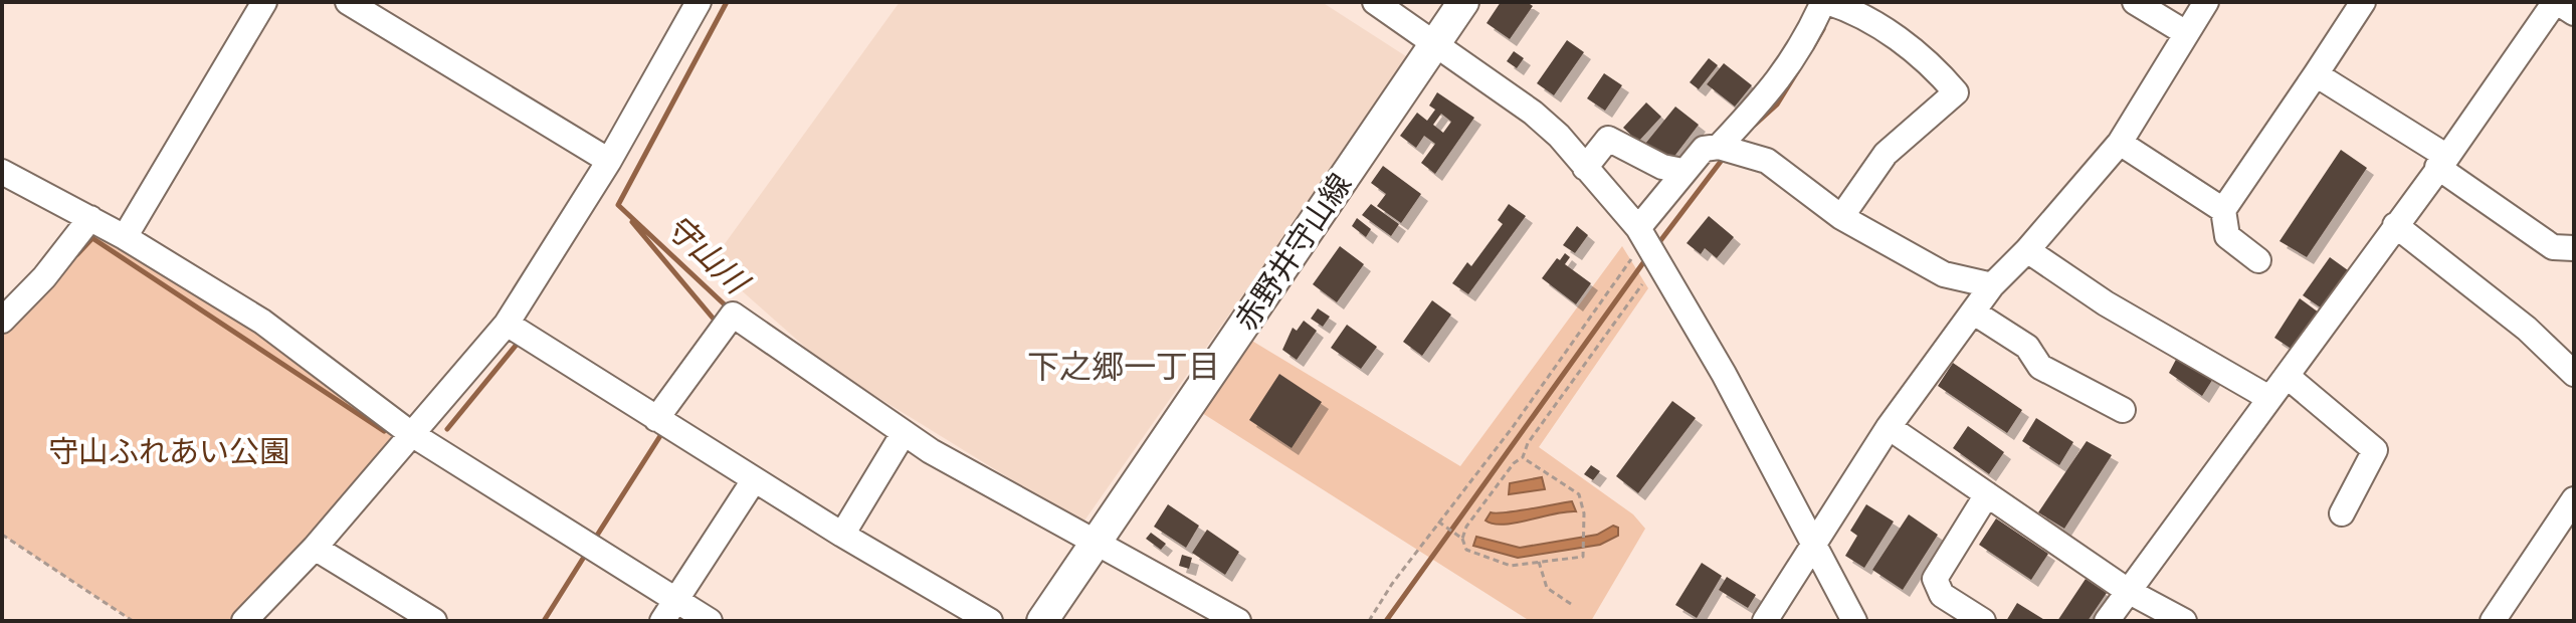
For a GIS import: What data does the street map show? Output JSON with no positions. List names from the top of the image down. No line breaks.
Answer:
{"streets":{"main road":["赤野井守山線"]},"districts":["下之郷一丁目"],"water":["守山川"],"parks":["守山ふれあい公園"]}
